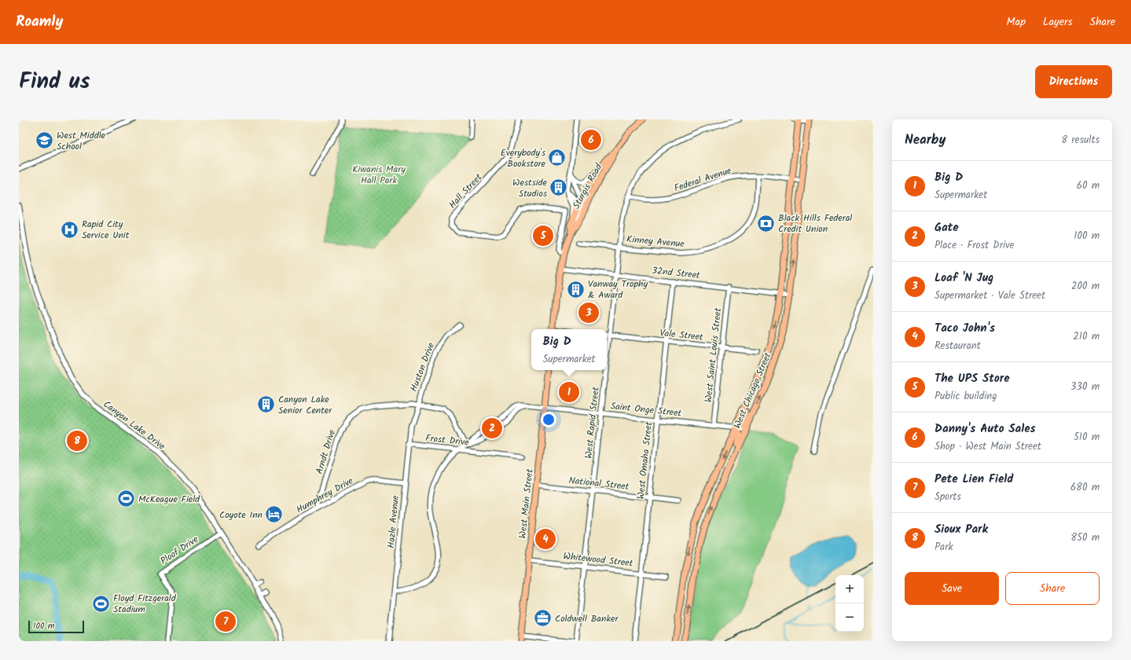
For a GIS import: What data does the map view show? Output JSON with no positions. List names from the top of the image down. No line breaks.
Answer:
{"streets":{"main road":["Sturgis Road","West Chicago Street","West Main Street"],"street":["Federal Avenue","Hall Street","Kinney Avenue","32nd Street","Vale Street","West Saint Louis Street","Huston Drive","Saint Onge Street","West Rapid Street","Canyon Lake Drive","Frost Drive","Arndt Drive","West Omaha Street","National Street","Humphrey Drive","Hazle Avenue","Ploof Drive","Whitewood Street"]},"crossings":[["Federal Avenue","Kinney Avenue"],["Federal Avenue","West Chicago Street"],["Federal Avenue","West Rapid Street"],["Kinney Avenue","West Rapid Street"],["32nd Street","West Saint Louis Street"],["32nd Street","West Chicago Street"],["32nd Street","West Rapid Street"],["32nd Street","West Omaha Street"],["Vale Street","West Saint Louis Street"],["Vale Street","West Rapid Street"],["Vale Street","West Omaha Street"],["West Saint Louis Street","Saint Onge Street"],["Huston Drive","Arndt Drive"],["Huston Drive","Hazle Avenue"],["West Chicago Street","Saint Onge Street"],["Saint Onge Street","West Rapid Street"],["Saint Onge Street","Arndt Drive"],["Saint Onge Street","West Omaha Street"],["Saint Onge Street","West Main Street"],["West Rapid Street","National Street"],["West Rapid Street","Whitewood Street"],["Canyon Lake Drive","Ploof Drive"],["Frost Drive","Hazle Avenue"],["Arndt Drive","Humphrey Drive"],["Arndt Drive","Hazle Avenue"],["West Omaha Street","National Street"],["West Omaha Street","Whitewood Street"],["National Street","West Main Street"],["Humphrey Drive","Hazle Avenue"],["West Main Street","Whitewood Street"]],"parks":["Kiwanis Mary Hall Park"],"places":{"school or university":["West Middle School"],"shop":["Everybody's Bookstore"],"building":["Westside Studios","Vanway Trophy & Award","Canyon Lake Senior Center"],"bank":["Black Hills Federal Credit Union"],"hospital":["Rapid City Service Unit"],"sports":["McKeague Field","Floyd Fitzgerald Stadium"],"hotel":["Coyote Inn"],"office":["Coldwell Banker"]},"scale_bar":"100 m","page":{"header":"Roamly","nav":["Map","Layers","Share"],"title":"Find us","buttons":["Directions",["Save","Share"]],"heading":["Nearby","8 results"],"pins":["6","5","3","1","2","8","4","7"],"list":[{"mark":"1","name":"Big D","note":"Supermarket","value":"60 m"},{"mark":"2","name":"Gate","note":"Place · Frost Drive","value":"100 m"},{"mark":"3","name":"Loaf 'N Jug","note":"Supermarket · Vale Street","value":"200 m"},{"mark":"4","name":"Taco John's","note":"Restaurant","value":"210 m"},{"mark":"5","name":"The UPS Store","note":"Public building","value":"330 m"},{"mark":"6","name":"Danny's Auto Sales","note":"Shop · West Main Street","value":"510 m"},{"mark":"7","name":"Pete Lien Field","note":"Sports","value":"680 m"},{"mark":"8","name":"Sioux Park","note":"Park","value":"850 m"}],"popup":["Big D","Supermarket"],"map_buttons":["+","−"],"scale":"100 m"}}
